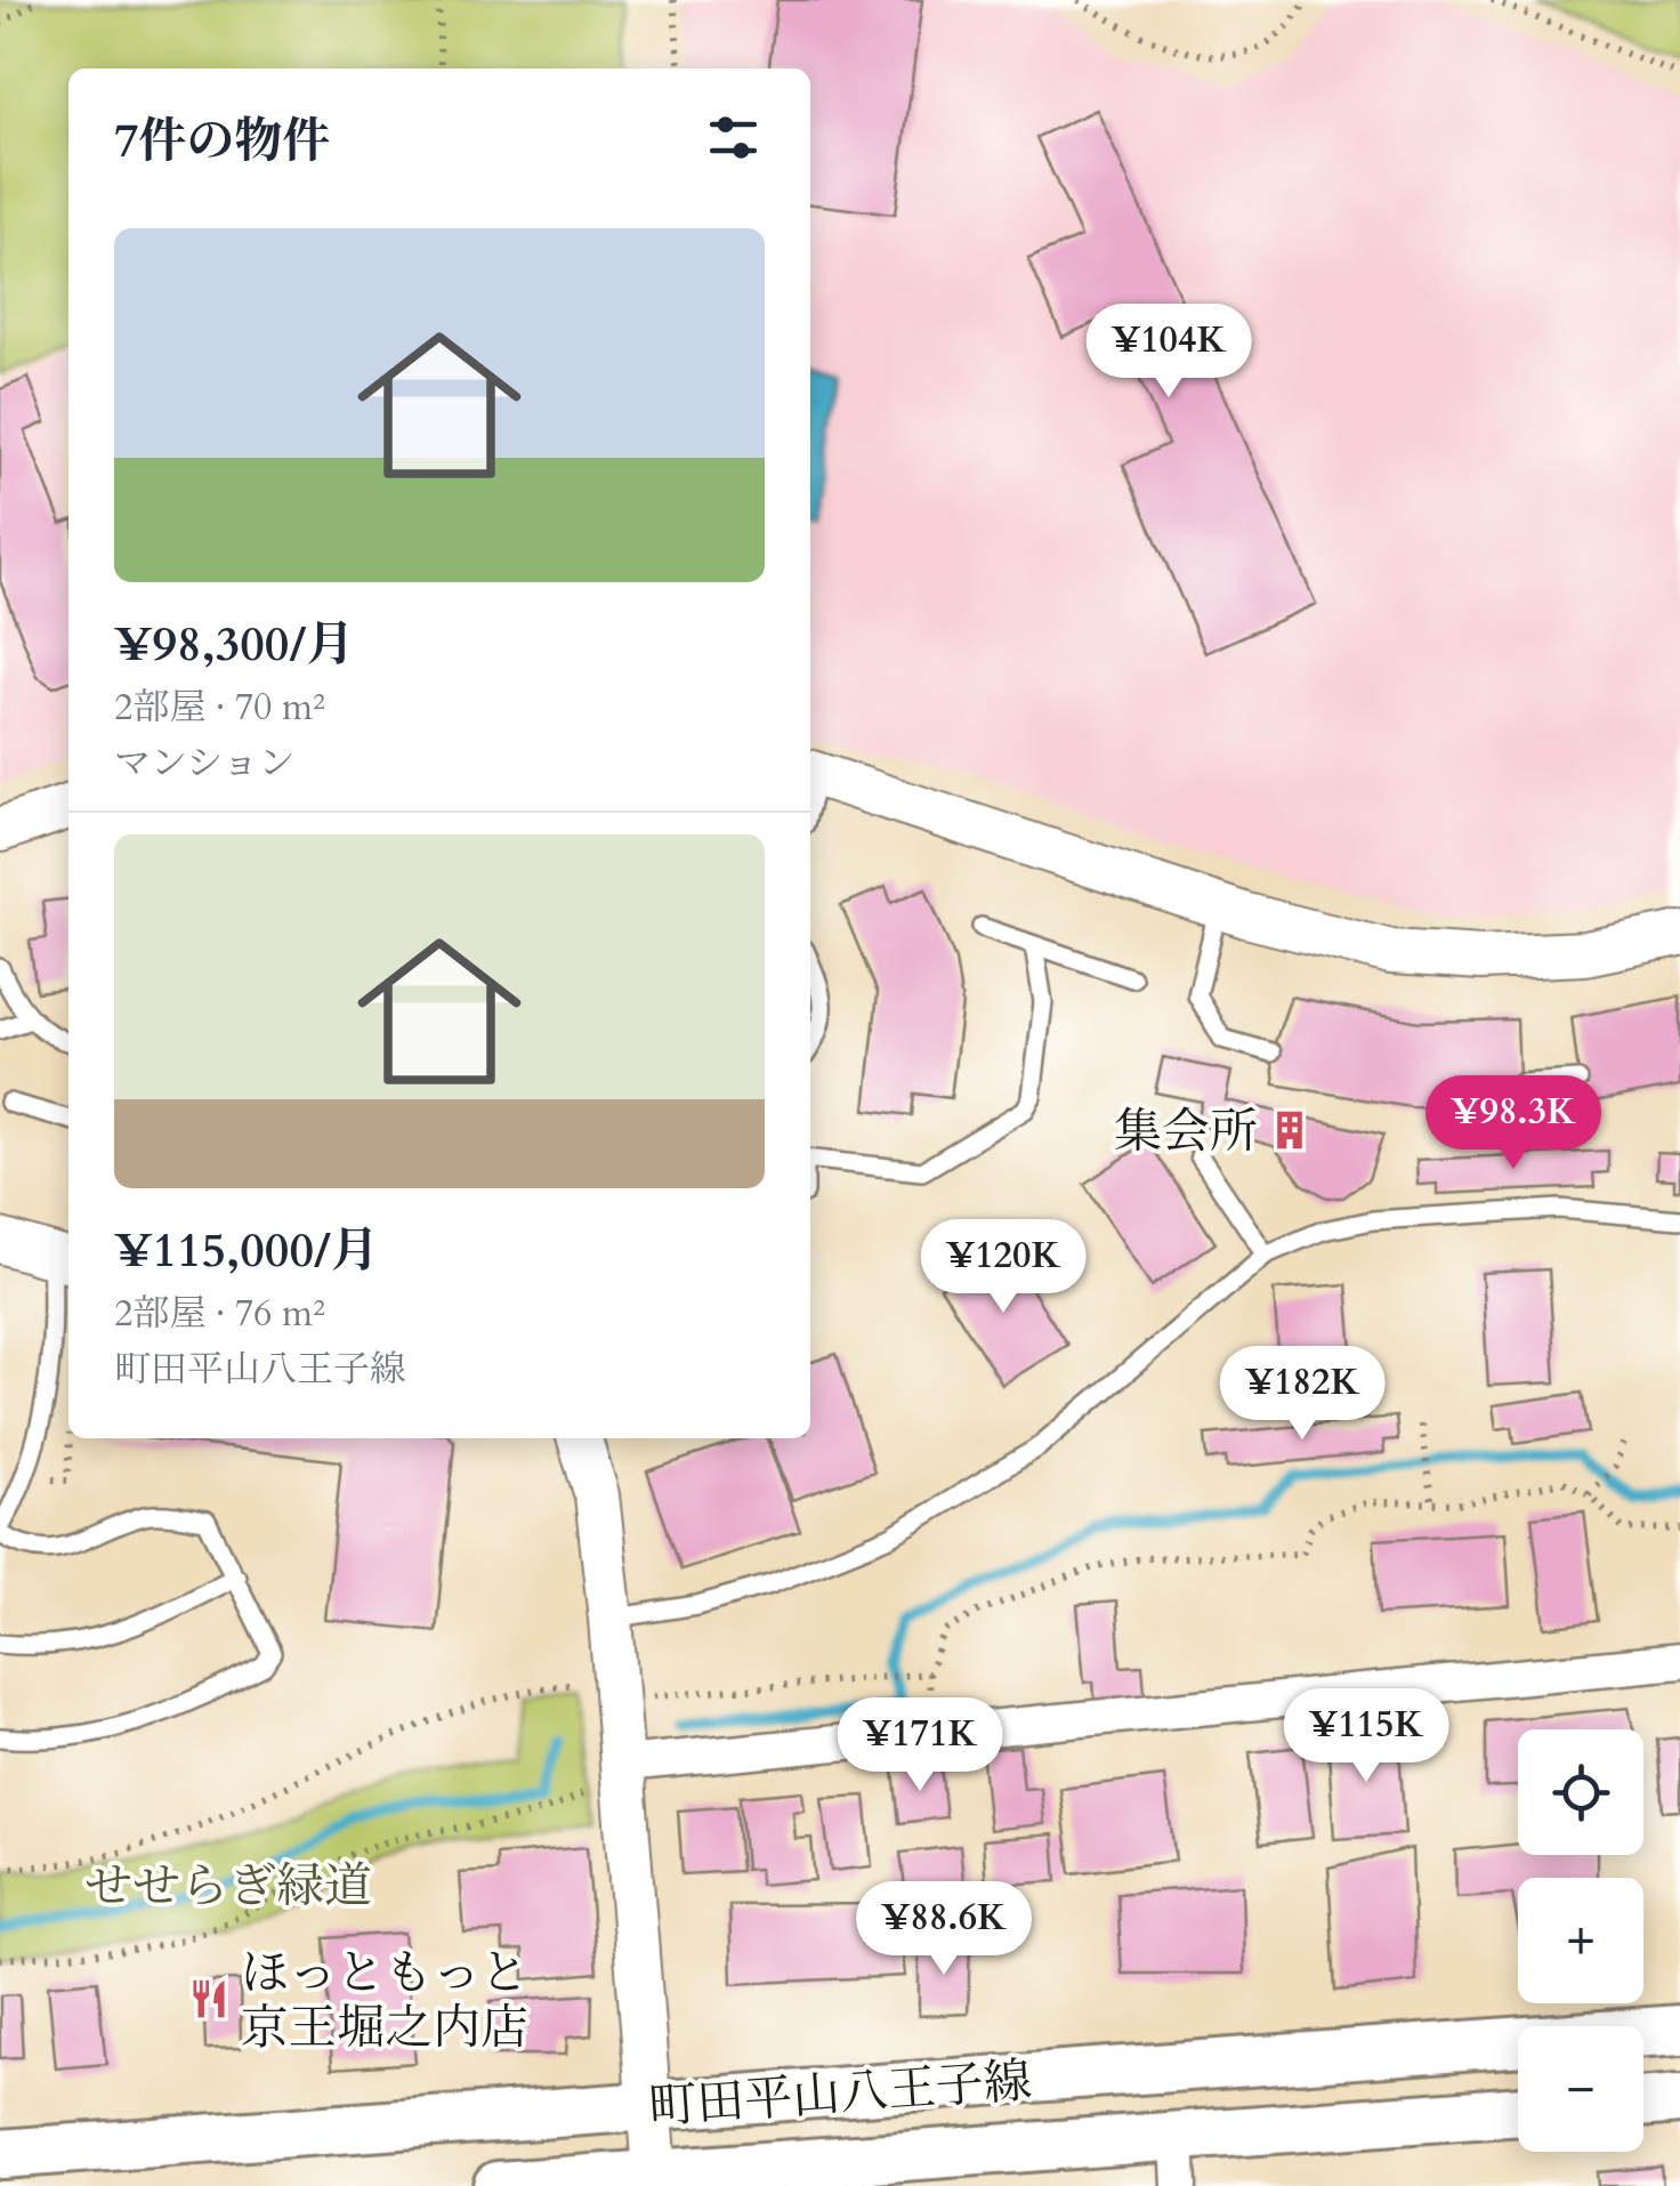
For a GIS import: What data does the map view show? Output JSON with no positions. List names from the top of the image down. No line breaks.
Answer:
{"streets":{"main road":["町田平山八王子線"]},"parks":["せせらぎ緑道"],"places":{"building":["集会所"],"restaurant":["ほっともっと 京王堀之内店"]},"page":{"heading":"7件の物件","list":[{"name":"¥98,300/月","note":"2部屋 · 70 m² · マンション"},{"name":"¥115,000/月","note":"2部屋 · 76 m² · 町田平山八王子線"}],"price":["¥104K","¥98.3K","¥120K","¥182K","¥115K","¥171K","¥88.6K"],"map_buttons":["+","−"]}}
